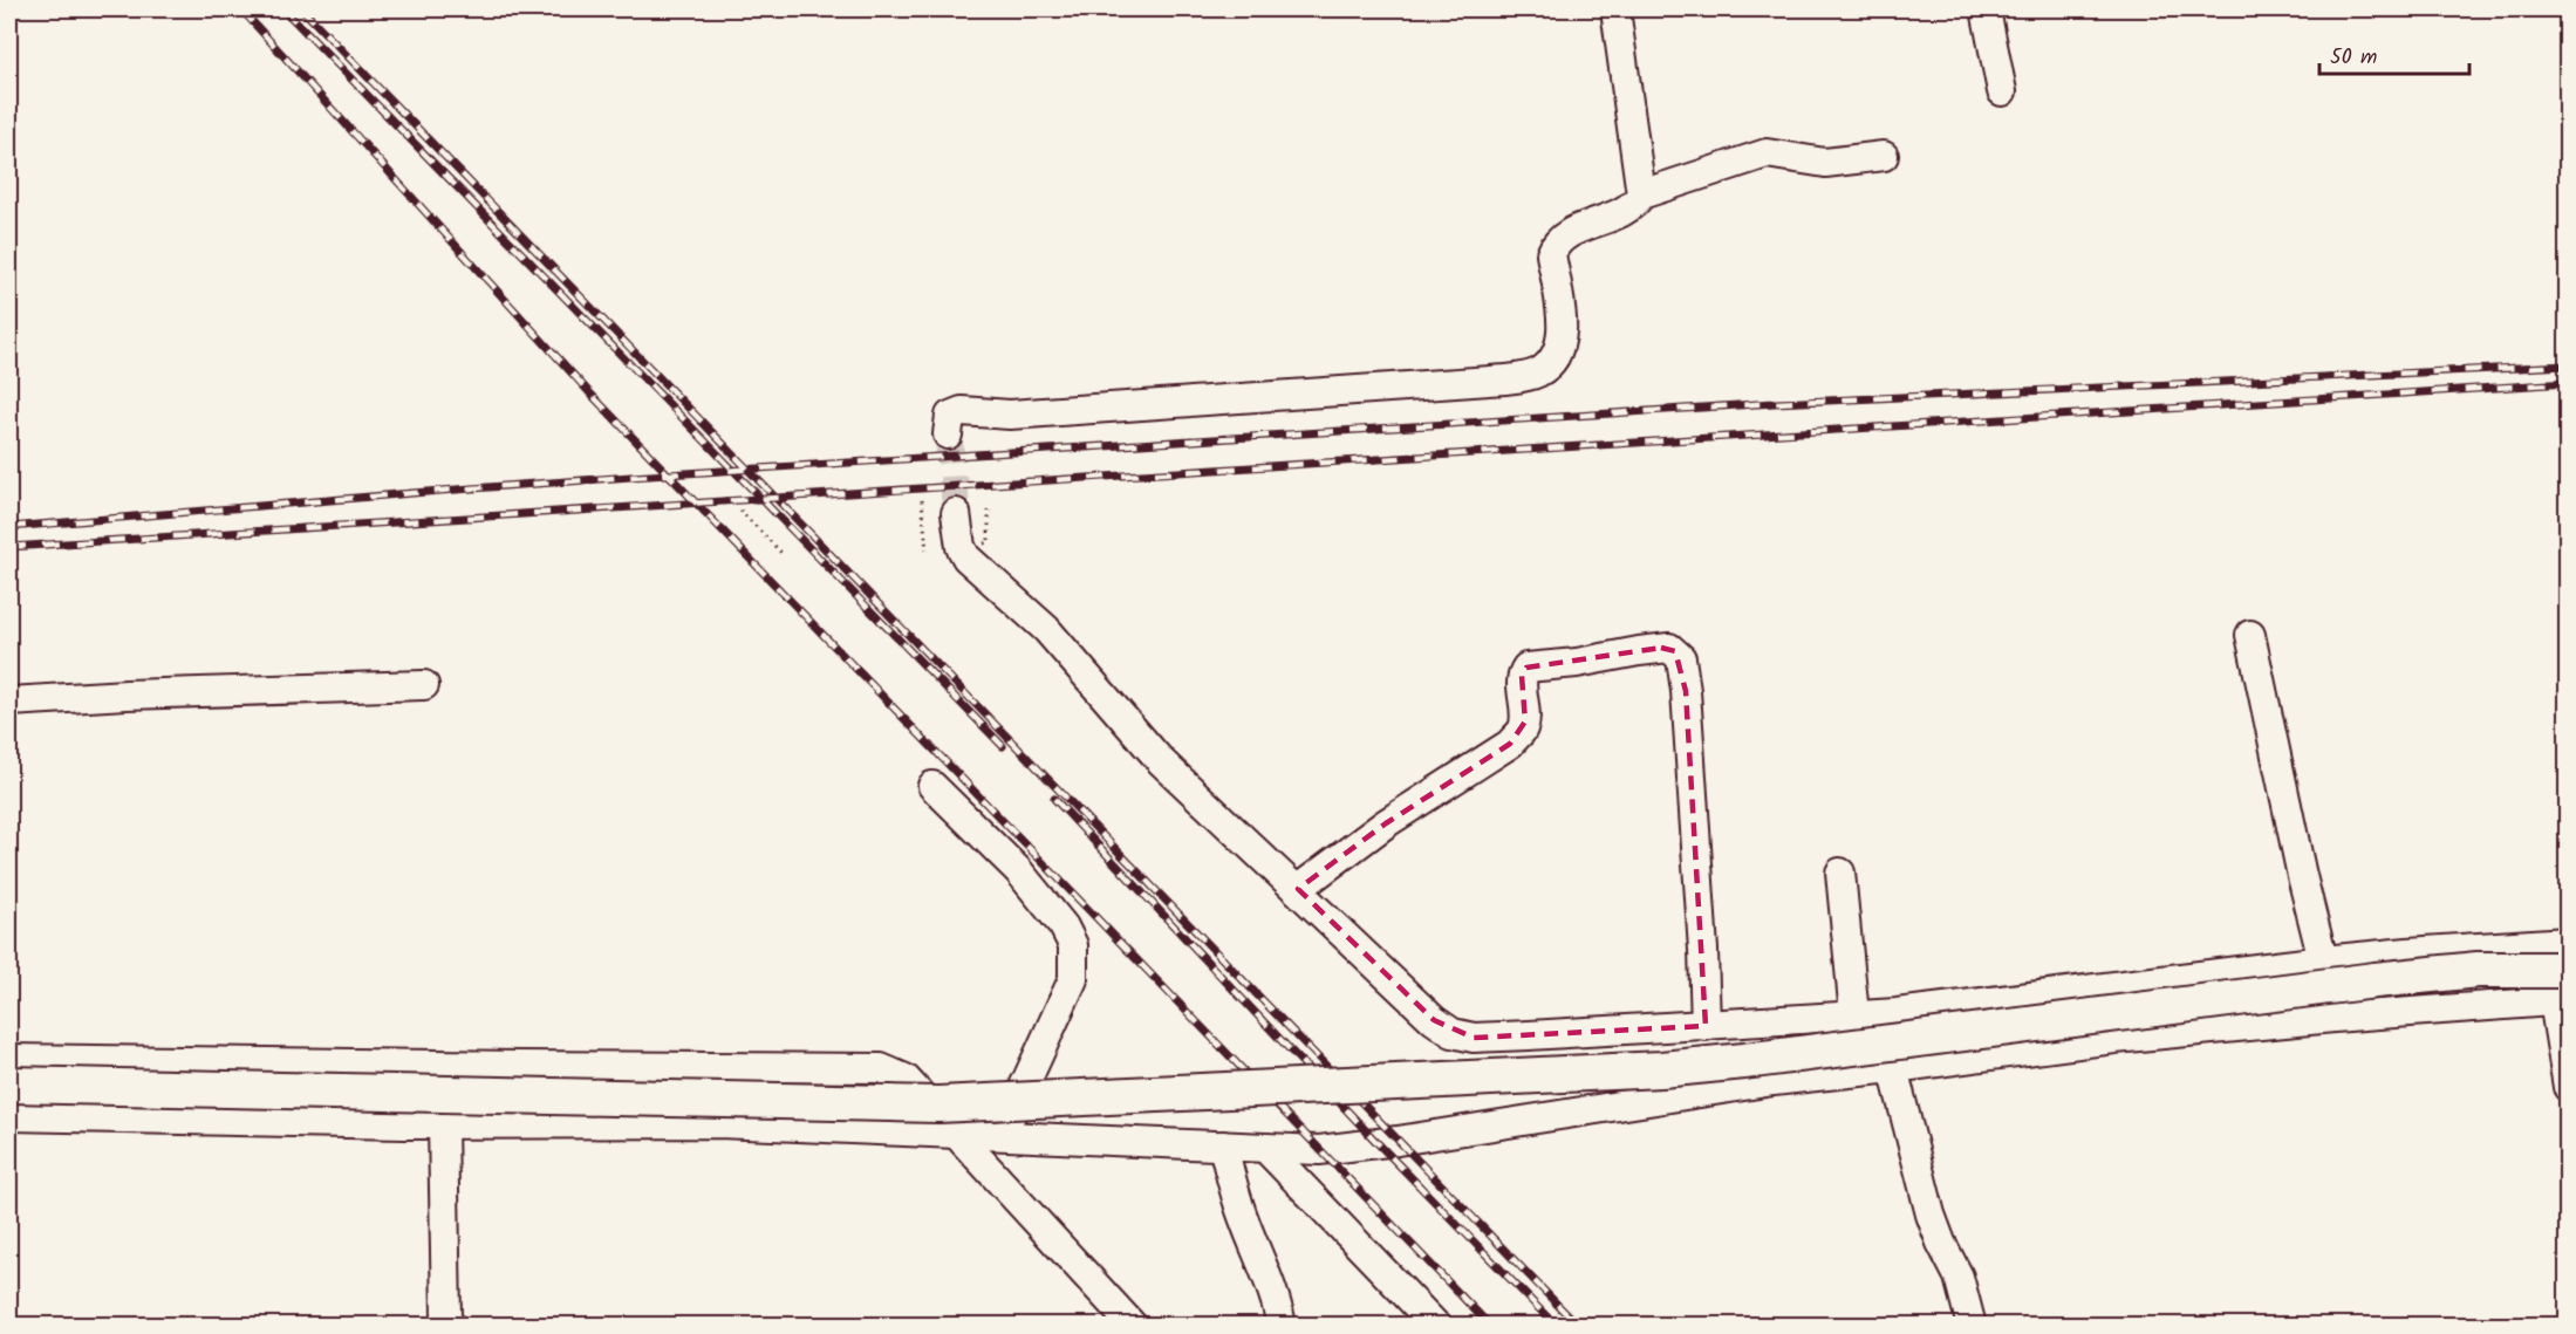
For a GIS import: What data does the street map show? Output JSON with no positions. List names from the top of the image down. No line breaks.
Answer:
{"scale_bar":"50 m"}
